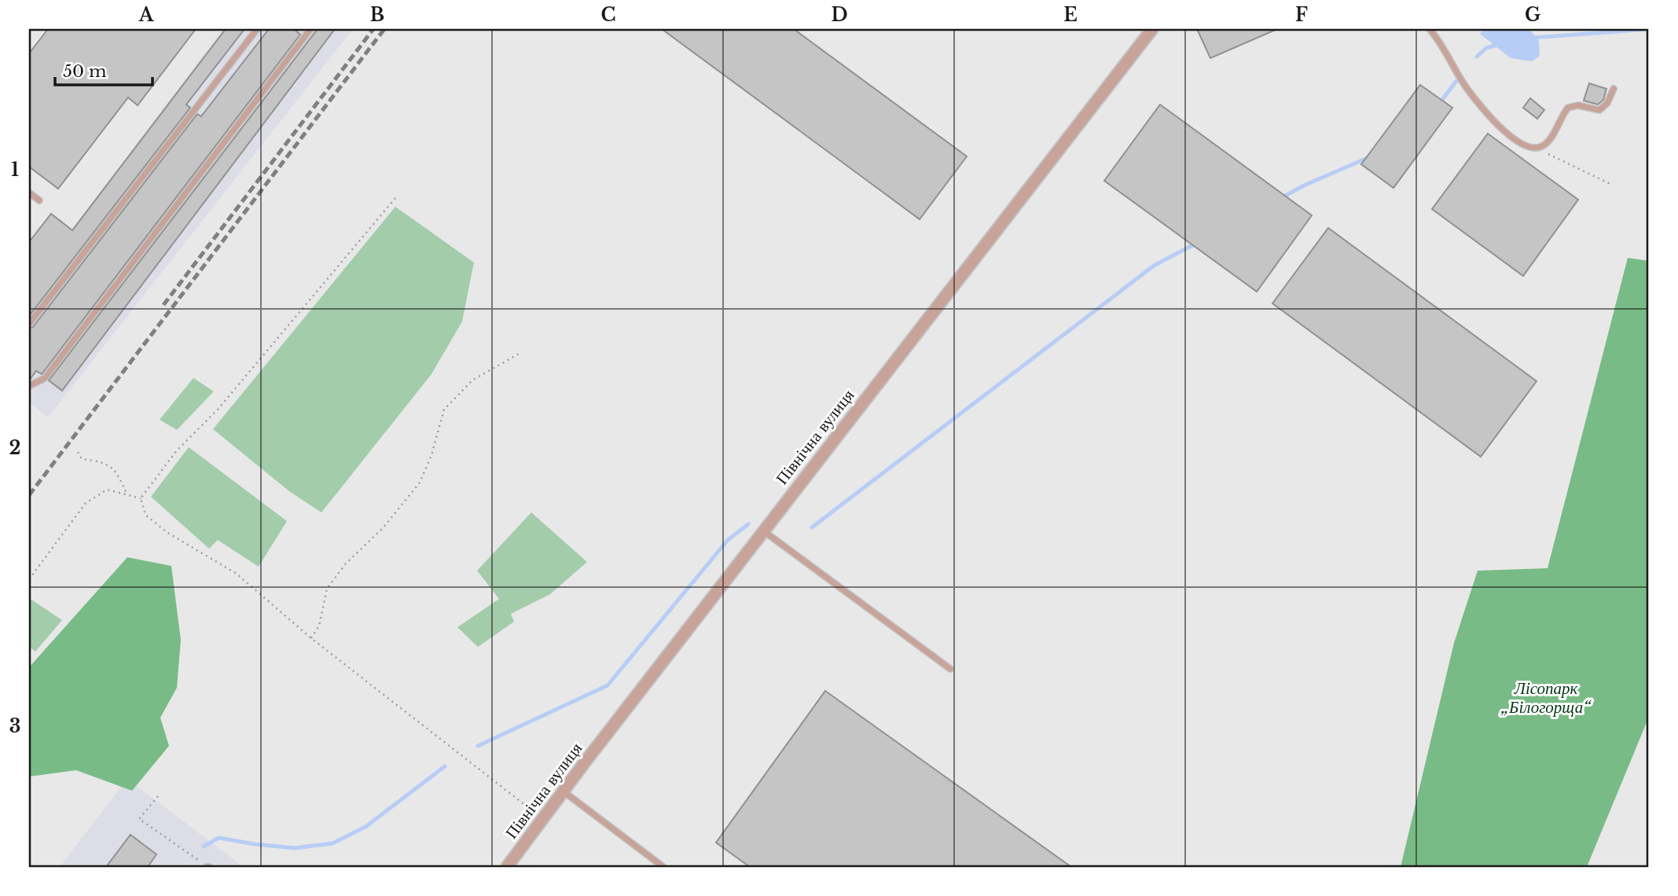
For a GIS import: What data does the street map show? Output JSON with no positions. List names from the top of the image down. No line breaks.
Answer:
{"streets":{"street":["Північна вулиця"]},"parks":["Лісопарк „Білогорща“"],"scale_bar":"50 m","grid":{"columns":["A","B","C","D","E","F","G"],"rows":["1","2","3"]}}
